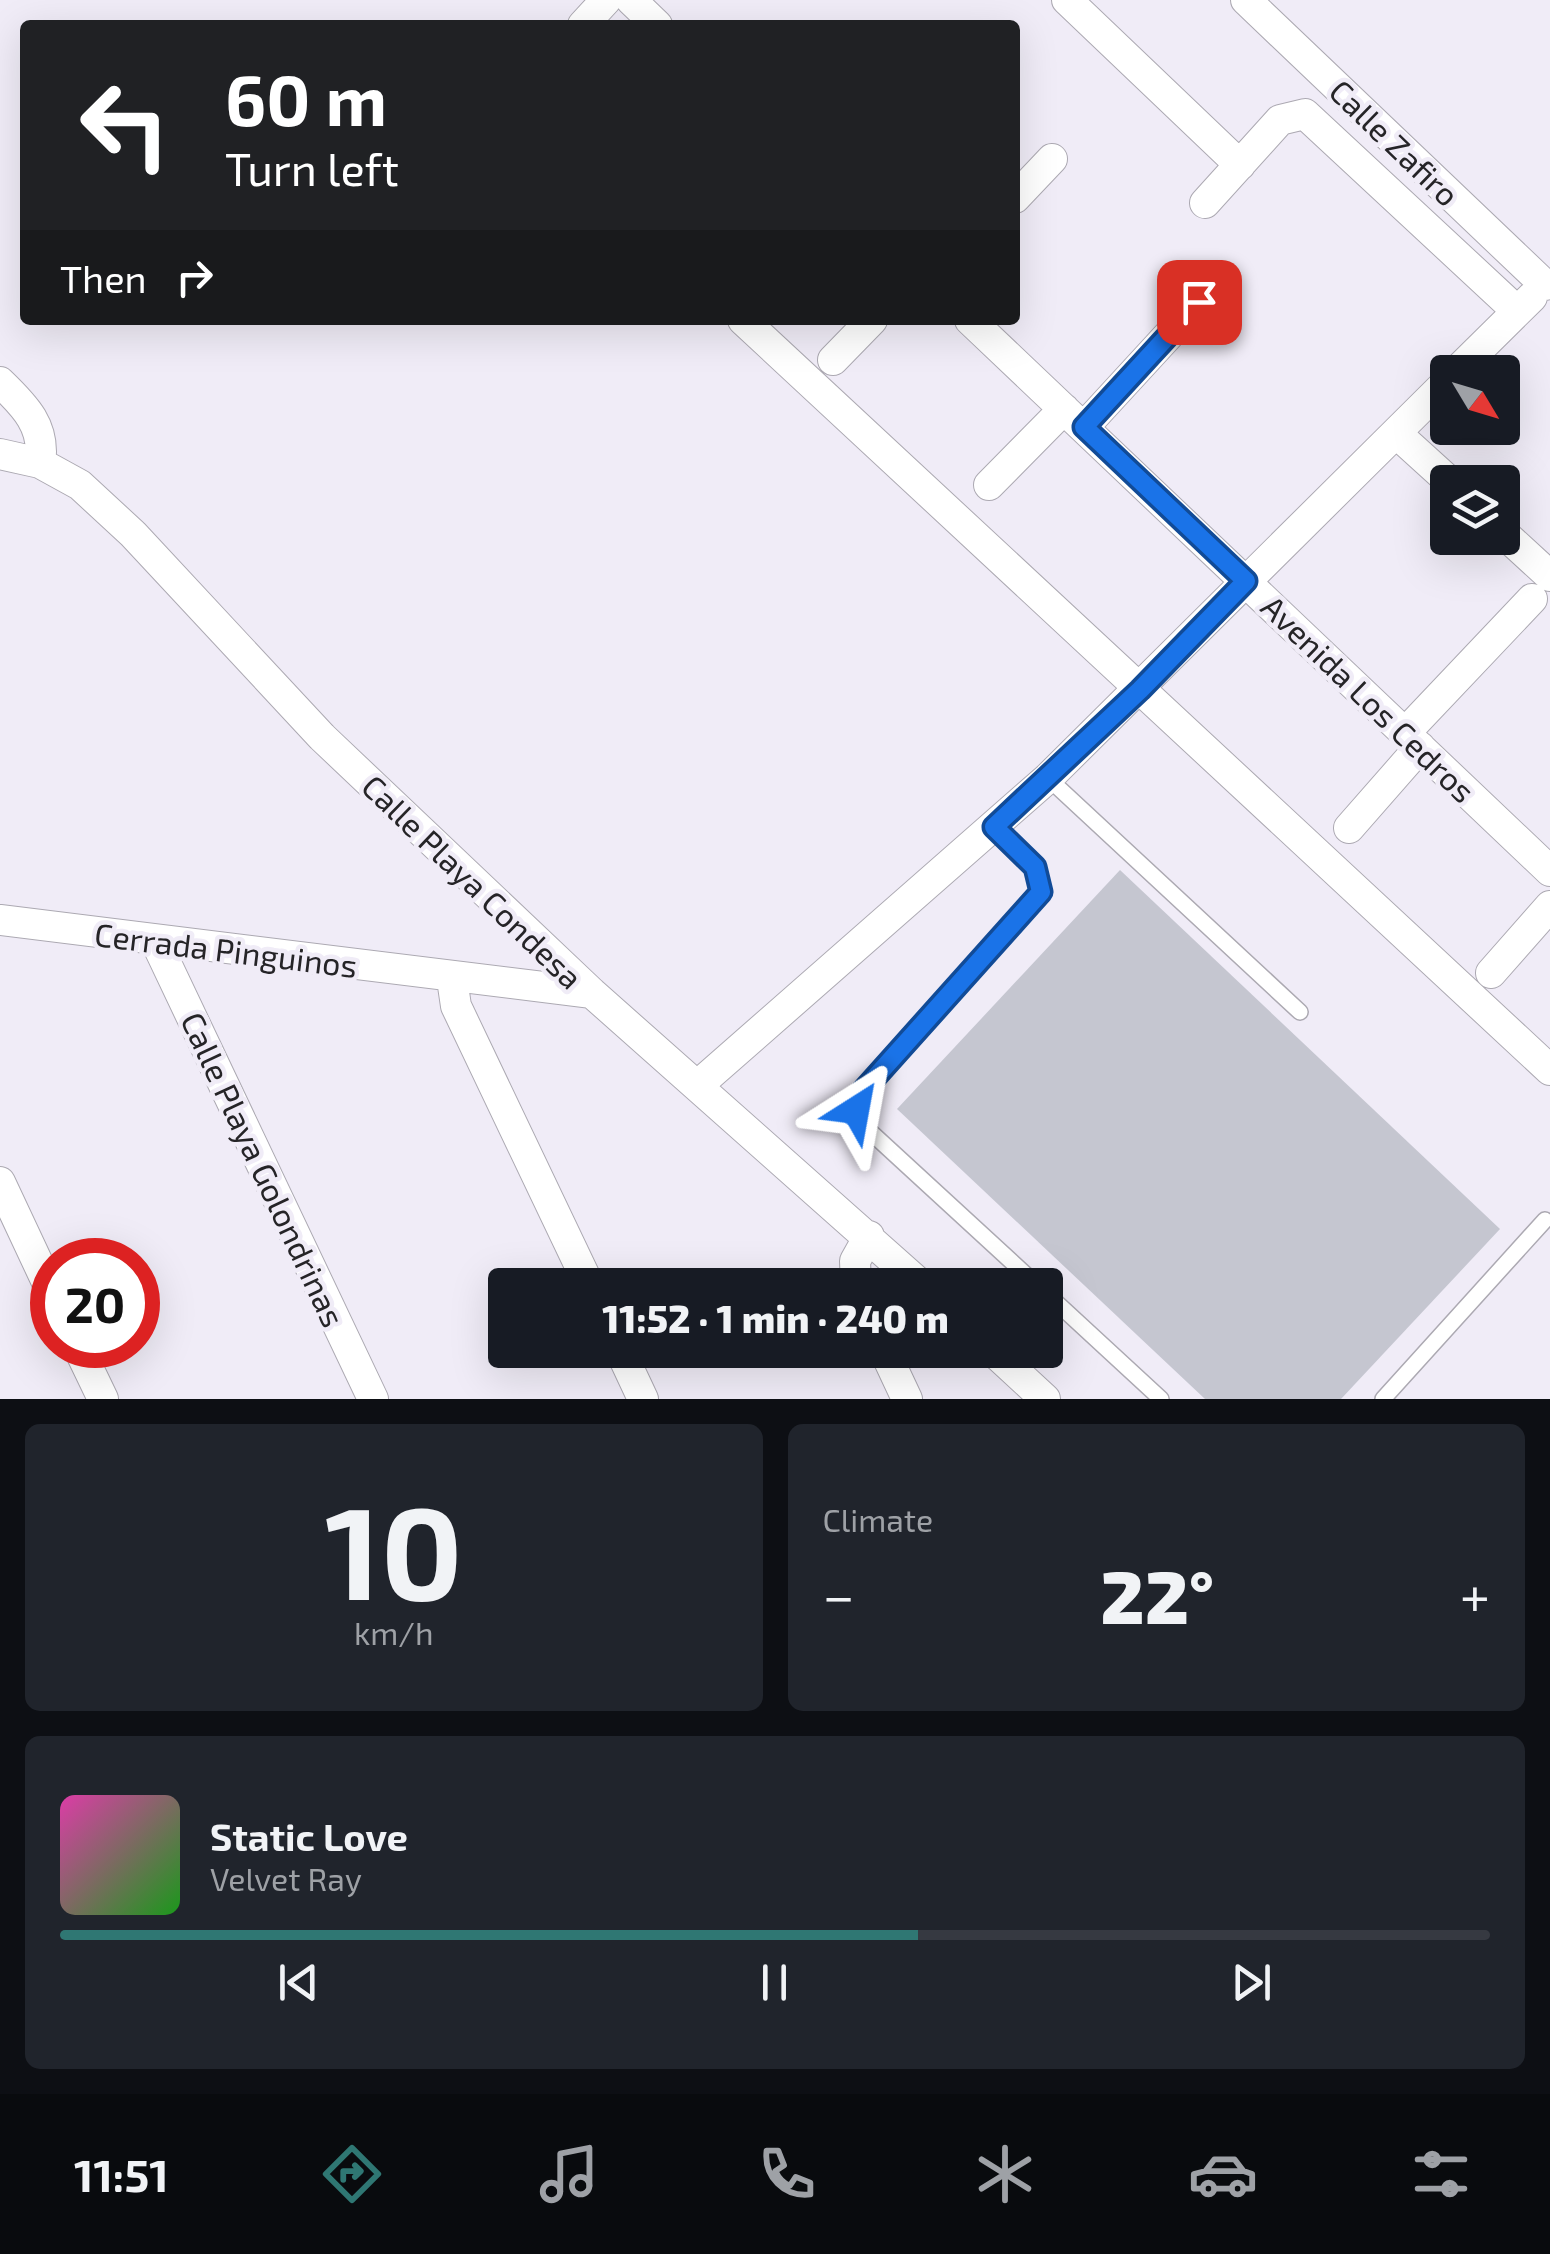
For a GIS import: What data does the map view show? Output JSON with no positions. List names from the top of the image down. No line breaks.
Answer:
{"streets":{"street":["Calle Zafiro","Avenida Los Cedros","Calle Playa Condesa","Cerrada Pinguinos","Calle Playa Golondrinas"]},"crossings":[["Calle Playa Condesa","Cerrada Pinguinos"],["Cerrada Pinguinos","Calle Playa Golondrinas"]],"north":"bottom right","page":{"turn":["60 m","Turn left"],"then":"Then","limit":"20","trip":"11:52 · 1 min · 240 m","tile":[["10","km/h"],"Climate"],"heat":["−","22°","+"],"song":["Static Love","Velvet Ray"],"tabs":"11:51"}}
